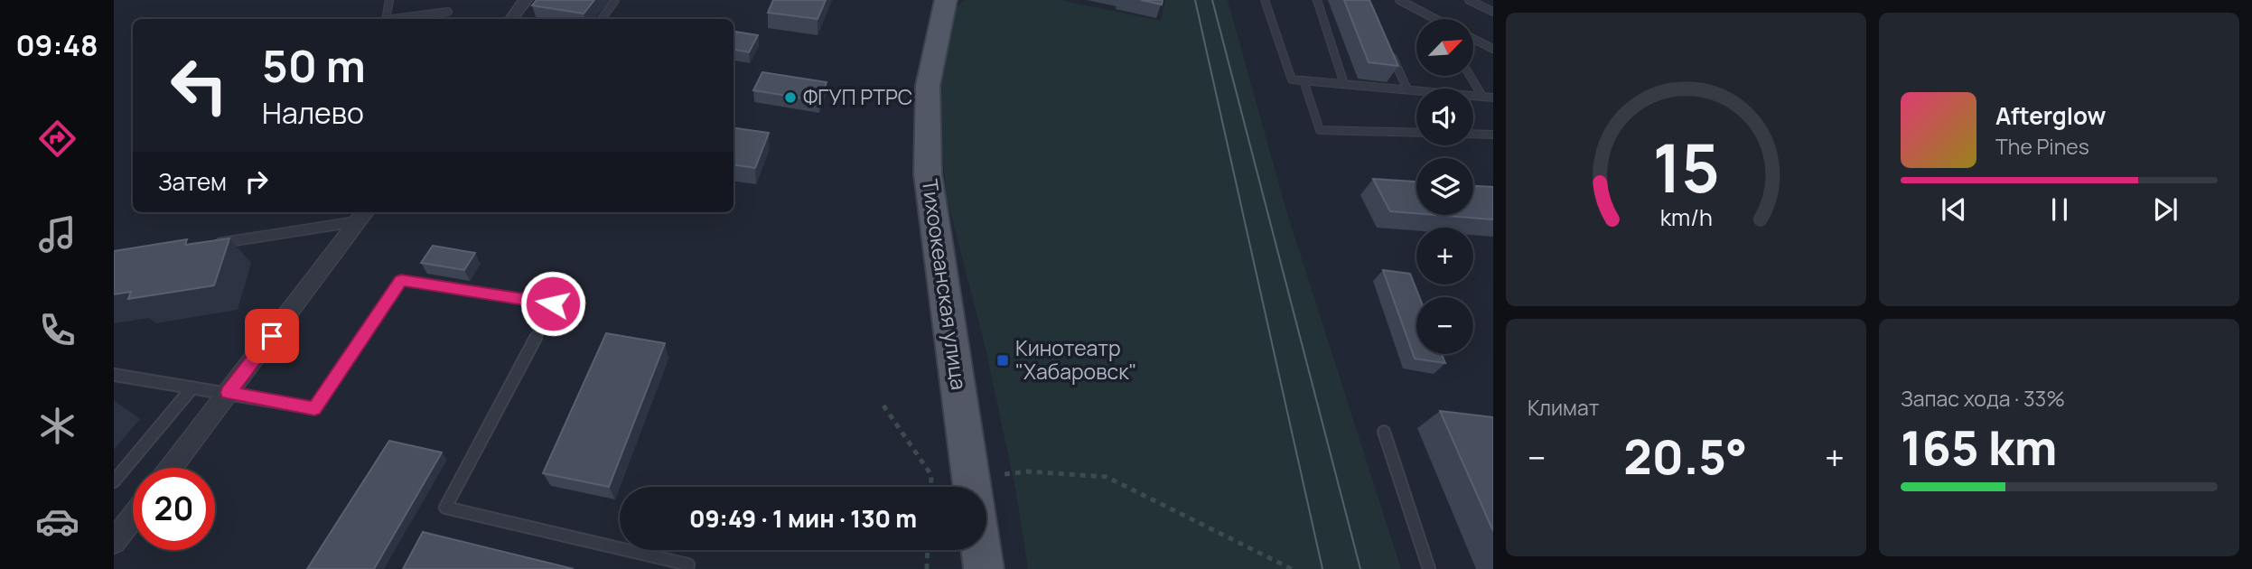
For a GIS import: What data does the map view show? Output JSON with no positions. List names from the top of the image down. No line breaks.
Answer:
{"streets":{"main road":["Тихоокеанская улица"]},"places":{"other":["ФГУП РТРС"],"transit":["Кинотеатр \"Хабаровск\""]},"north":"top right","page":{"tabs":"09:48","map_buttons":["+","−"],"turn":["50 m","Налево"],"song":["Afterglow","The Pines"],"then":"Затем","tile":["Климат",["Запас хода · 33%","165 km"]],"heat":["−","20.5°","+"],"limit":"20","trip":"09:49 · 1 мин · 130 m","gauge":["15","km/h"]}}
